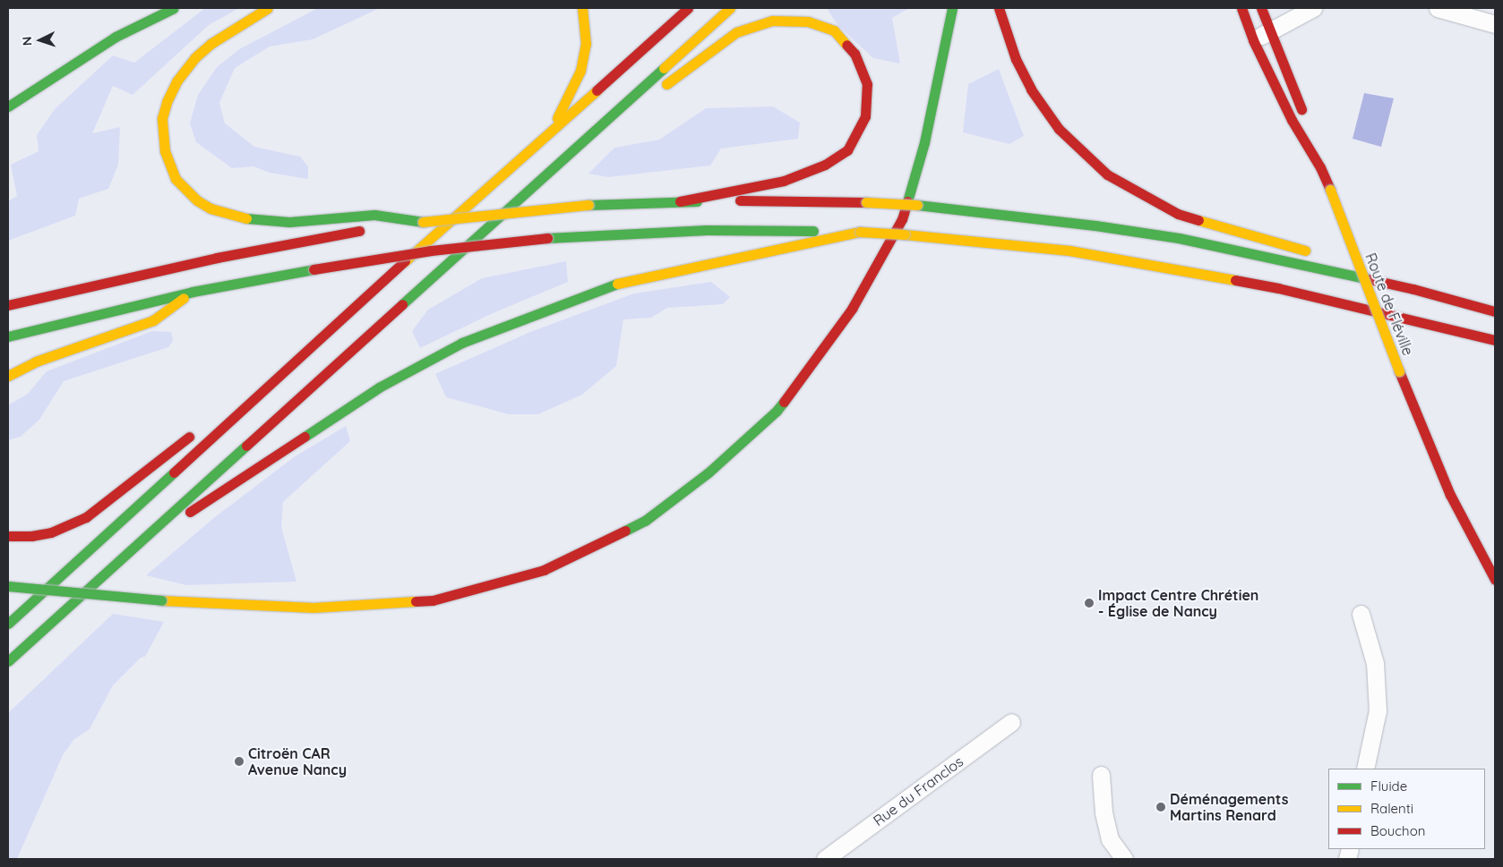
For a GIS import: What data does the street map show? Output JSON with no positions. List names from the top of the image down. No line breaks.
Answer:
{"streets":{"main road":["Route de Fléville"],"street":["Rue du Franclos"]},"places":["Impact Centre Chrétien - Église de Nancy","Citroën CAR Avenue Nancy","Déménagements Martins Renard"],"legend":["Fluide","Ralenti","Bouchon"],"north":"left"}
